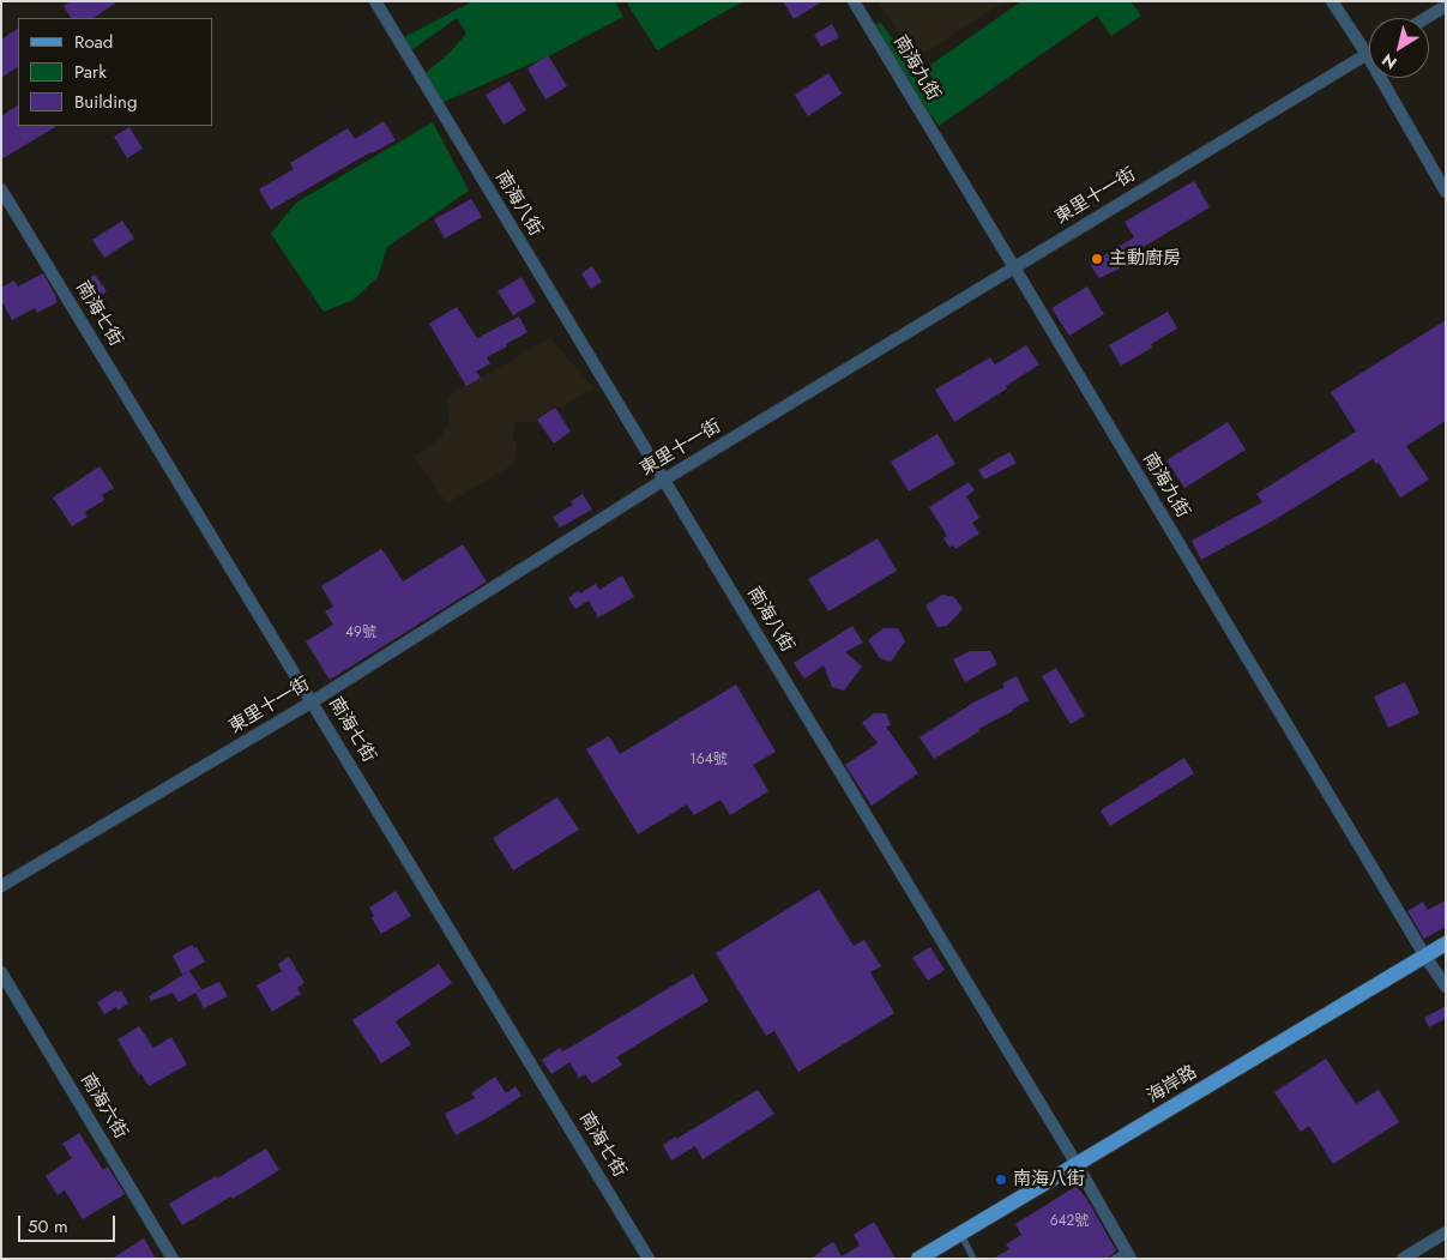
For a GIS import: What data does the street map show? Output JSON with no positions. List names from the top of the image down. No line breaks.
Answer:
{"streets":{"main road":["海岸路"],"street":["南海九街","東里十一街","南海八街","南海七街","南海六街"]},"crossings":[["南海九街","東里十一街"],["南海九街","海岸路"],["東里十一街","南海八街"],["東里十一街","南海七街"],["南海八街","海岸路"]],"places":["主動廚房","南海八街"],"house_numbers":["49號","164號","642號"],"legend":["Road","Park","Building"],"scale_bar":"50 m","north":"bottom left"}
